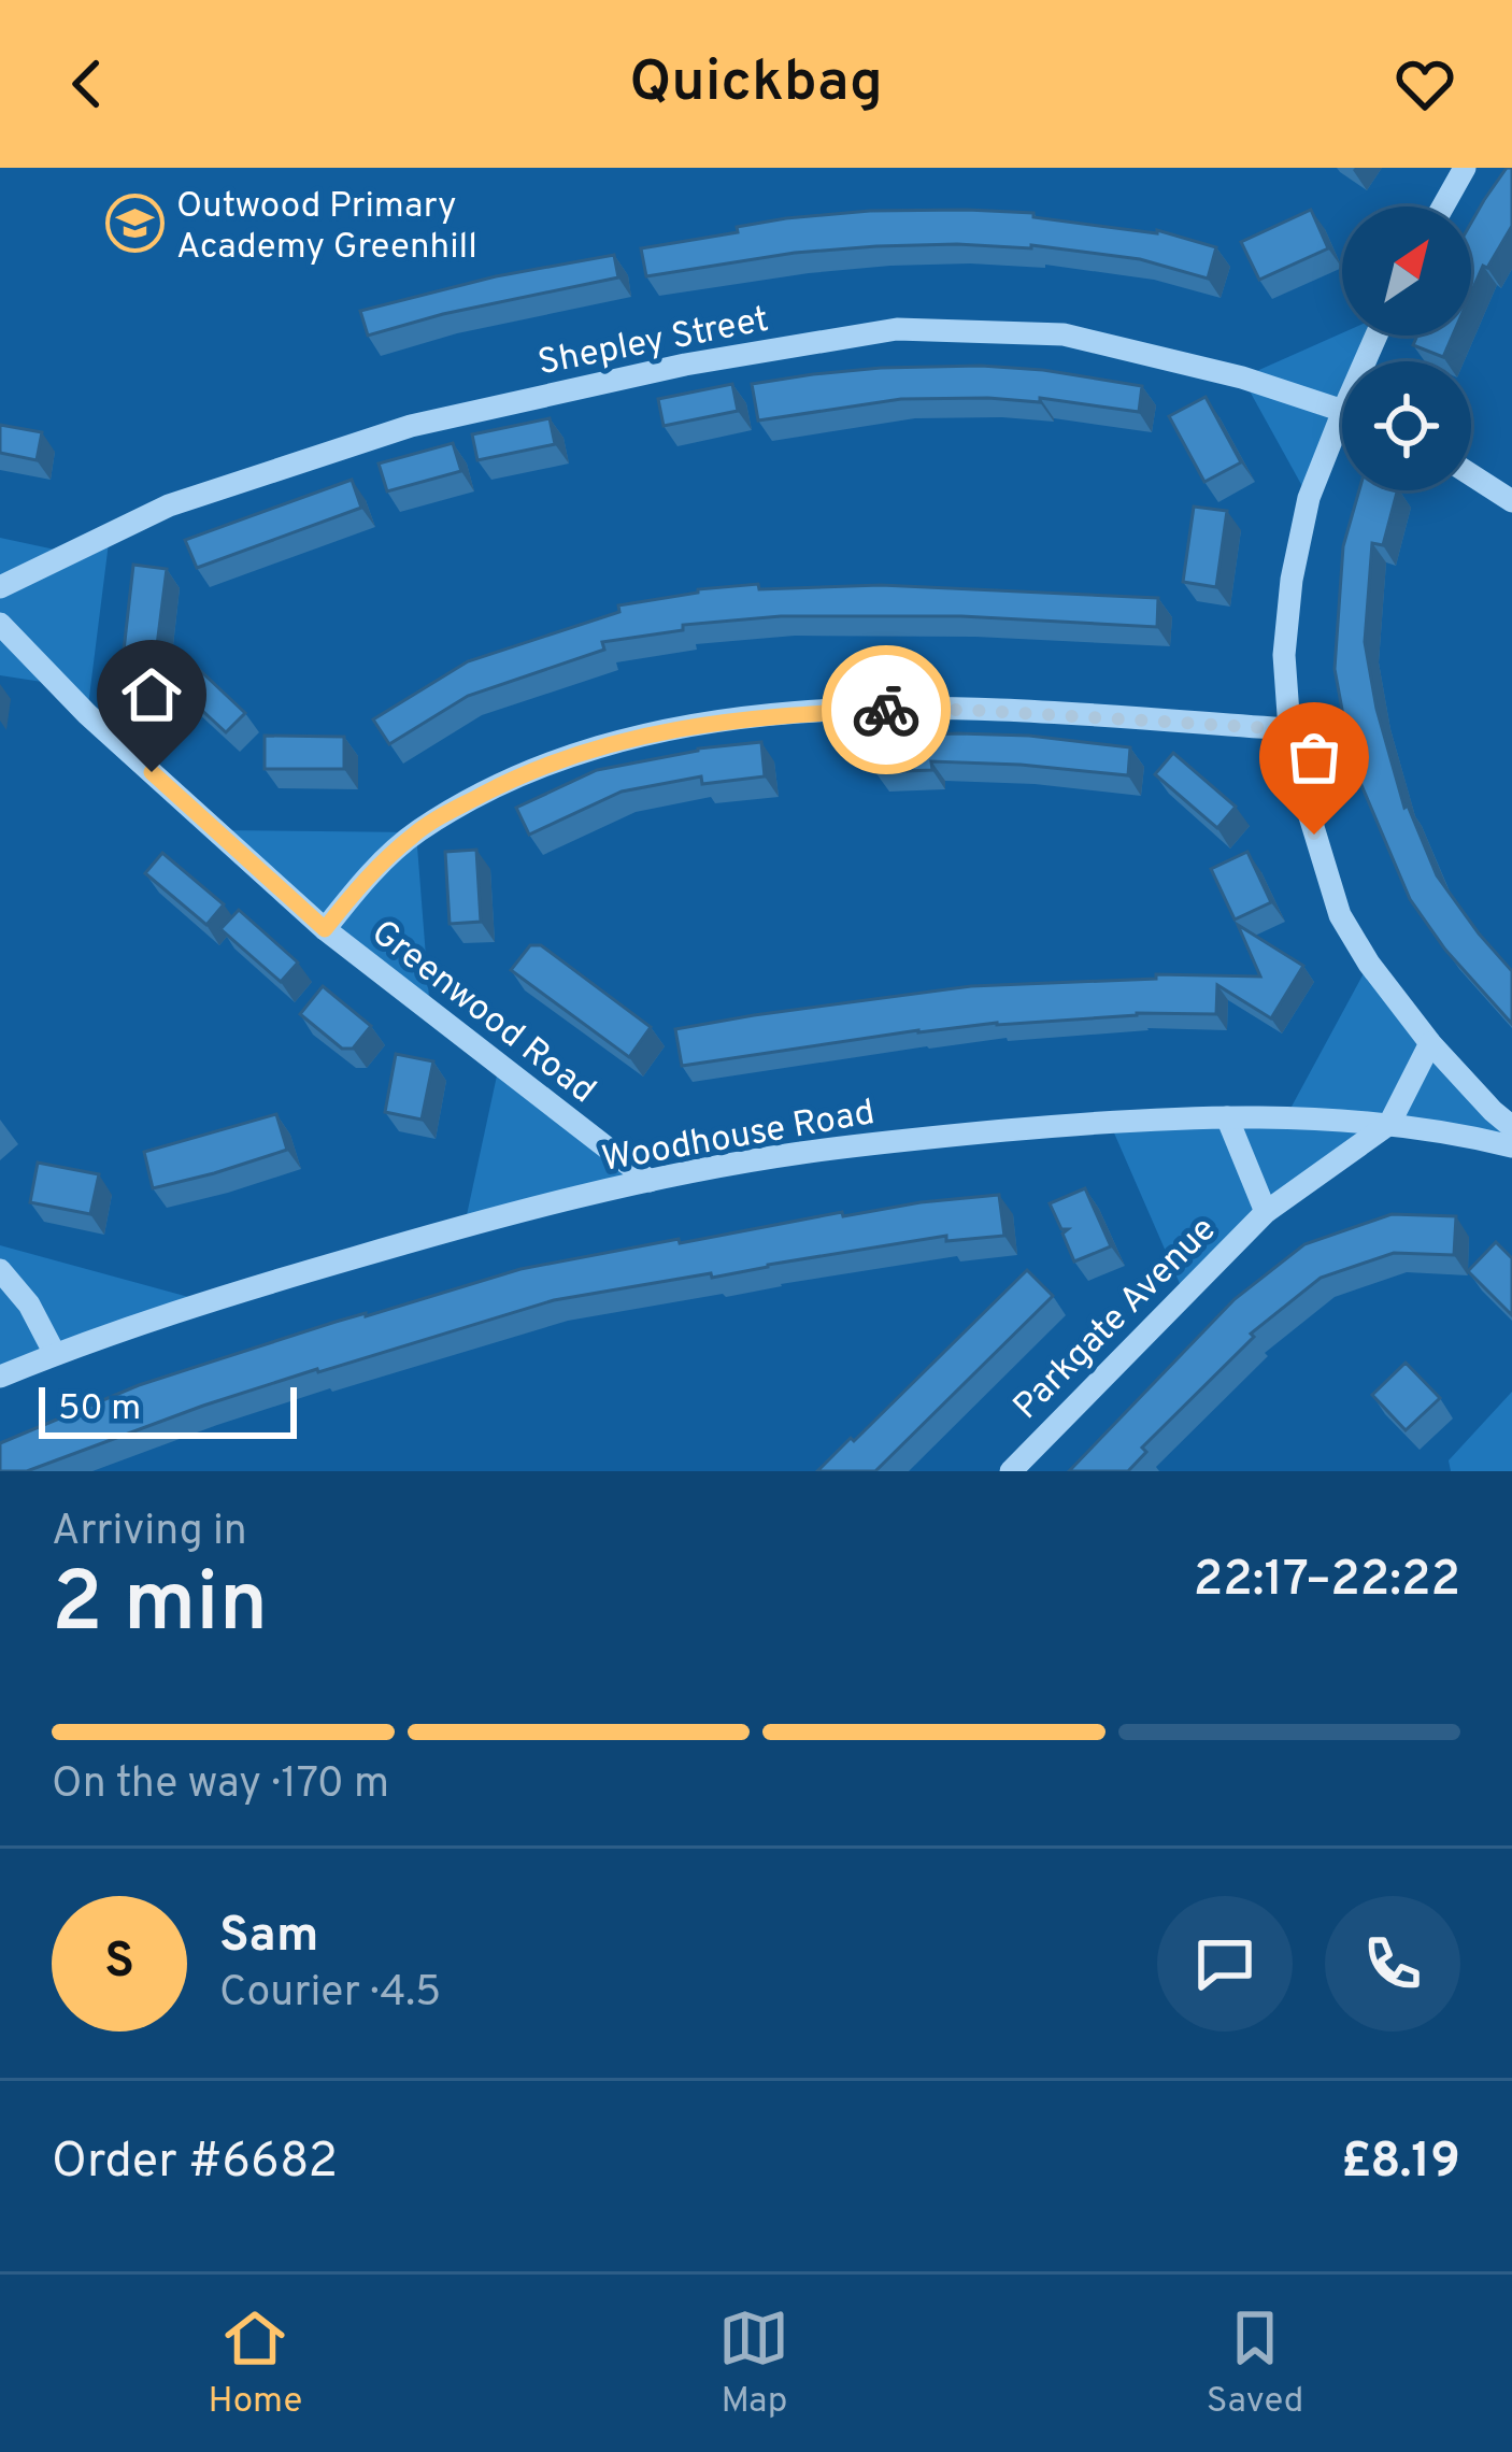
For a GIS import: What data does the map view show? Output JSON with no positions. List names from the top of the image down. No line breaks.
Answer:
{"streets":{"street":["Shepley Street","Greenwood Road","Woodhouse Road","Parkgate Avenue"]},"crossings":[["Greenwood Road","Woodhouse Road"],["Woodhouse Road","Parkgate Avenue"]],"places":{"school or university":["Outwood Primary Academy Greenhill"]},"scale_bar":"50 m","north":"top right","page":{"header":"Quickbag","scale":"50 m","heading":["2 min","Arriving in","22:17–22:22"],"panel":["Sam","Courier · 4.5","Order #6682","£8.19"],"bar":"On the way · 170 m","round":"S","tabs":["Home","Map","Saved"]}}
